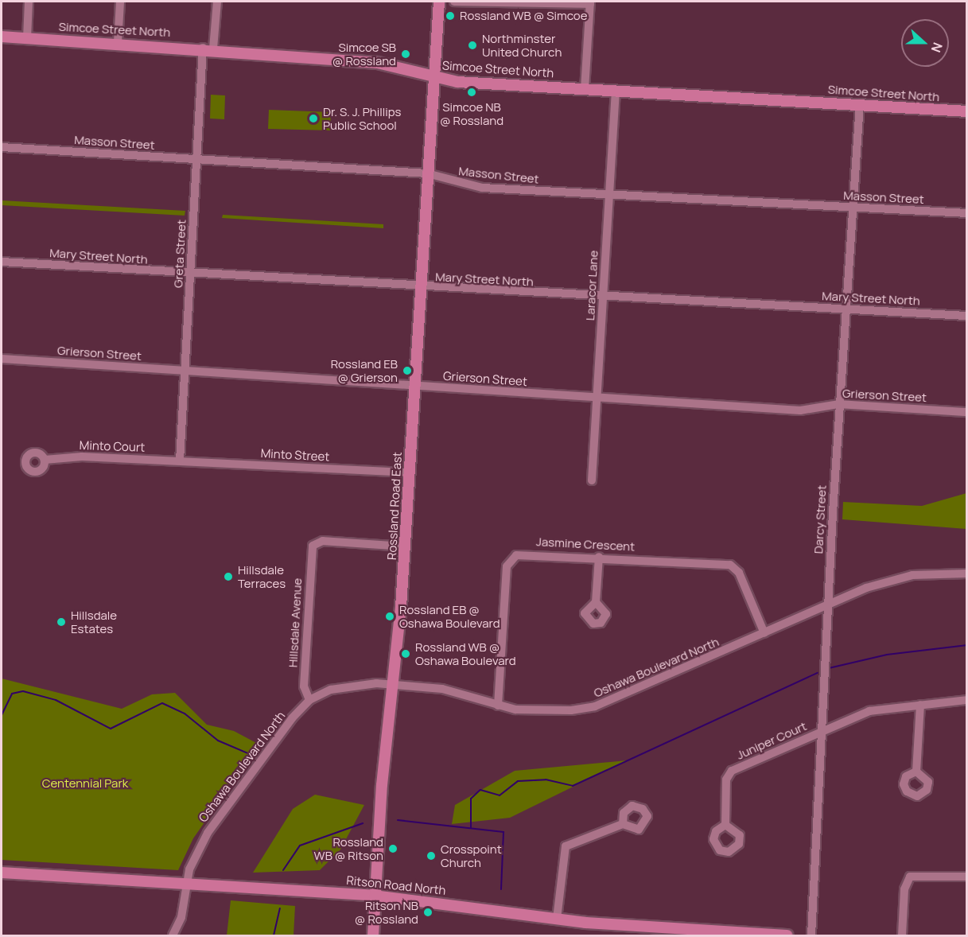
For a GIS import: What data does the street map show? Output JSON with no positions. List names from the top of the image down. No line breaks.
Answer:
{"streets":{"main road":["Simcoe Street North","Rossland Road East","Ritson Road North"],"street":["Masson Street","Greta Street","Mary Street North","Laracor Lane","Grierson Street","Minto Court","Minto Street","Darcy Street","Jasmine Crescent","Hillsdale Avenue","Oshawa Boulevard North","Juniper Court"]},"crossings":[["Simcoe Street North","Greta Street"],["Simcoe Street North","Laracor Lane"],["Simcoe Street North","Rossland Road East"],["Simcoe Street North","Darcy Street"],["Masson Street","Greta Street"],["Masson Street","Laracor Lane"],["Masson Street","Rossland Road East"],["Masson Street","Darcy Street"],["Greta Street","Mary Street North"],["Greta Street","Grierson Street"],["Greta Street","Minto Court"],["Greta Street","Minto Street"],["Mary Street North","Laracor Lane"],["Mary Street North","Rossland Road East"],["Mary Street North","Darcy Street"],["Laracor Lane","Grierson Street"],["Grierson Street","Rossland Road East"],["Grierson Street","Darcy Street"],["Minto Court","Minto Street"],["Minto Street","Rossland Road East"],["Rossland Road East","Hillsdale Avenue"],["Rossland Road East","Oshawa Boulevard North"],["Rossland Road East","Ritson Road North"],["Darcy Street","Oshawa Boulevard North"],["Darcy Street","Juniper Court"],["Jasmine Crescent","Oshawa Boulevard North"],["Hillsdale Avenue","Oshawa Boulevard North"],["Oshawa Boulevard North","Ritson Road North"]],"parks":["Centennial Park"],"places":["Rossland WB @ Simcoe","Northminster United Church","Simcoe SB @ Rossland","Simcoe NB @ Rossland","Dr. S. J. Phillips Public School","Rossland EB @ Grierson","Hillsdale Terraces","Rossland EB @ Oshawa Boulevard","Hillsdale Estates","Rossland WB @ Oshawa Boulevard","Rossland WB @ Ritson","Crosspoint Church","Ritson NB @ Rossland"],"north":"right"}
